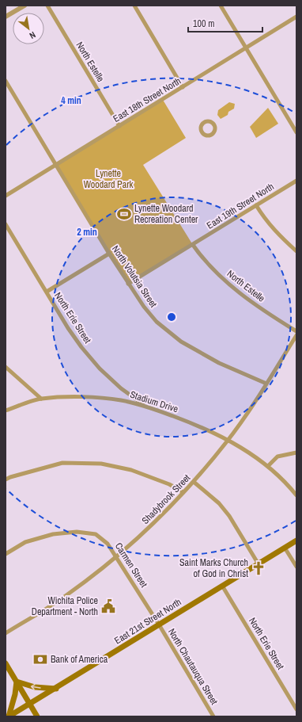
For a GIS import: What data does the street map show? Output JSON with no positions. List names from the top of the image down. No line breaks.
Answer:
{"streets":{"main road":["East 21st Street North"],"street":["North Estelle","East 18th Street North","East 19th Street North","North Volutsia Street","North Erie Street","Stadium Drive","Shadybrook Street","Carmen Street","North Chautauqua Street"]},"crossings":[["North Estelle","East 18th Street North"],["North Estelle","East 19th Street North"],["East 18th Street North","North Volutsia Street"],["East 19th Street North","North Volutsia Street"],["North Volutsia Street","Shadybrook Street"],["North Erie Street","Stadium Drive"],["North Erie Street","East 21st Street North"],["Stadium Drive","Shadybrook Street"],["Shadybrook Street","Carmen Street"],["Carmen Street","East 21st Street North"],["Carmen Street","North Chautauqua Street"],["East 21st Street North","North Chautauqua Street"]],"parks":["Lynette Woodard Park"],"places":{"sports":["Lynette Woodard Recreation Center"],"church":["Saint Marks Church of God in Christ"],"public building":["Wichita Police Department - North"],"bank":["Bank of America"]},"scale_bar":"100 m","north":"bottom right","rings":["4 min","2 min"]}
